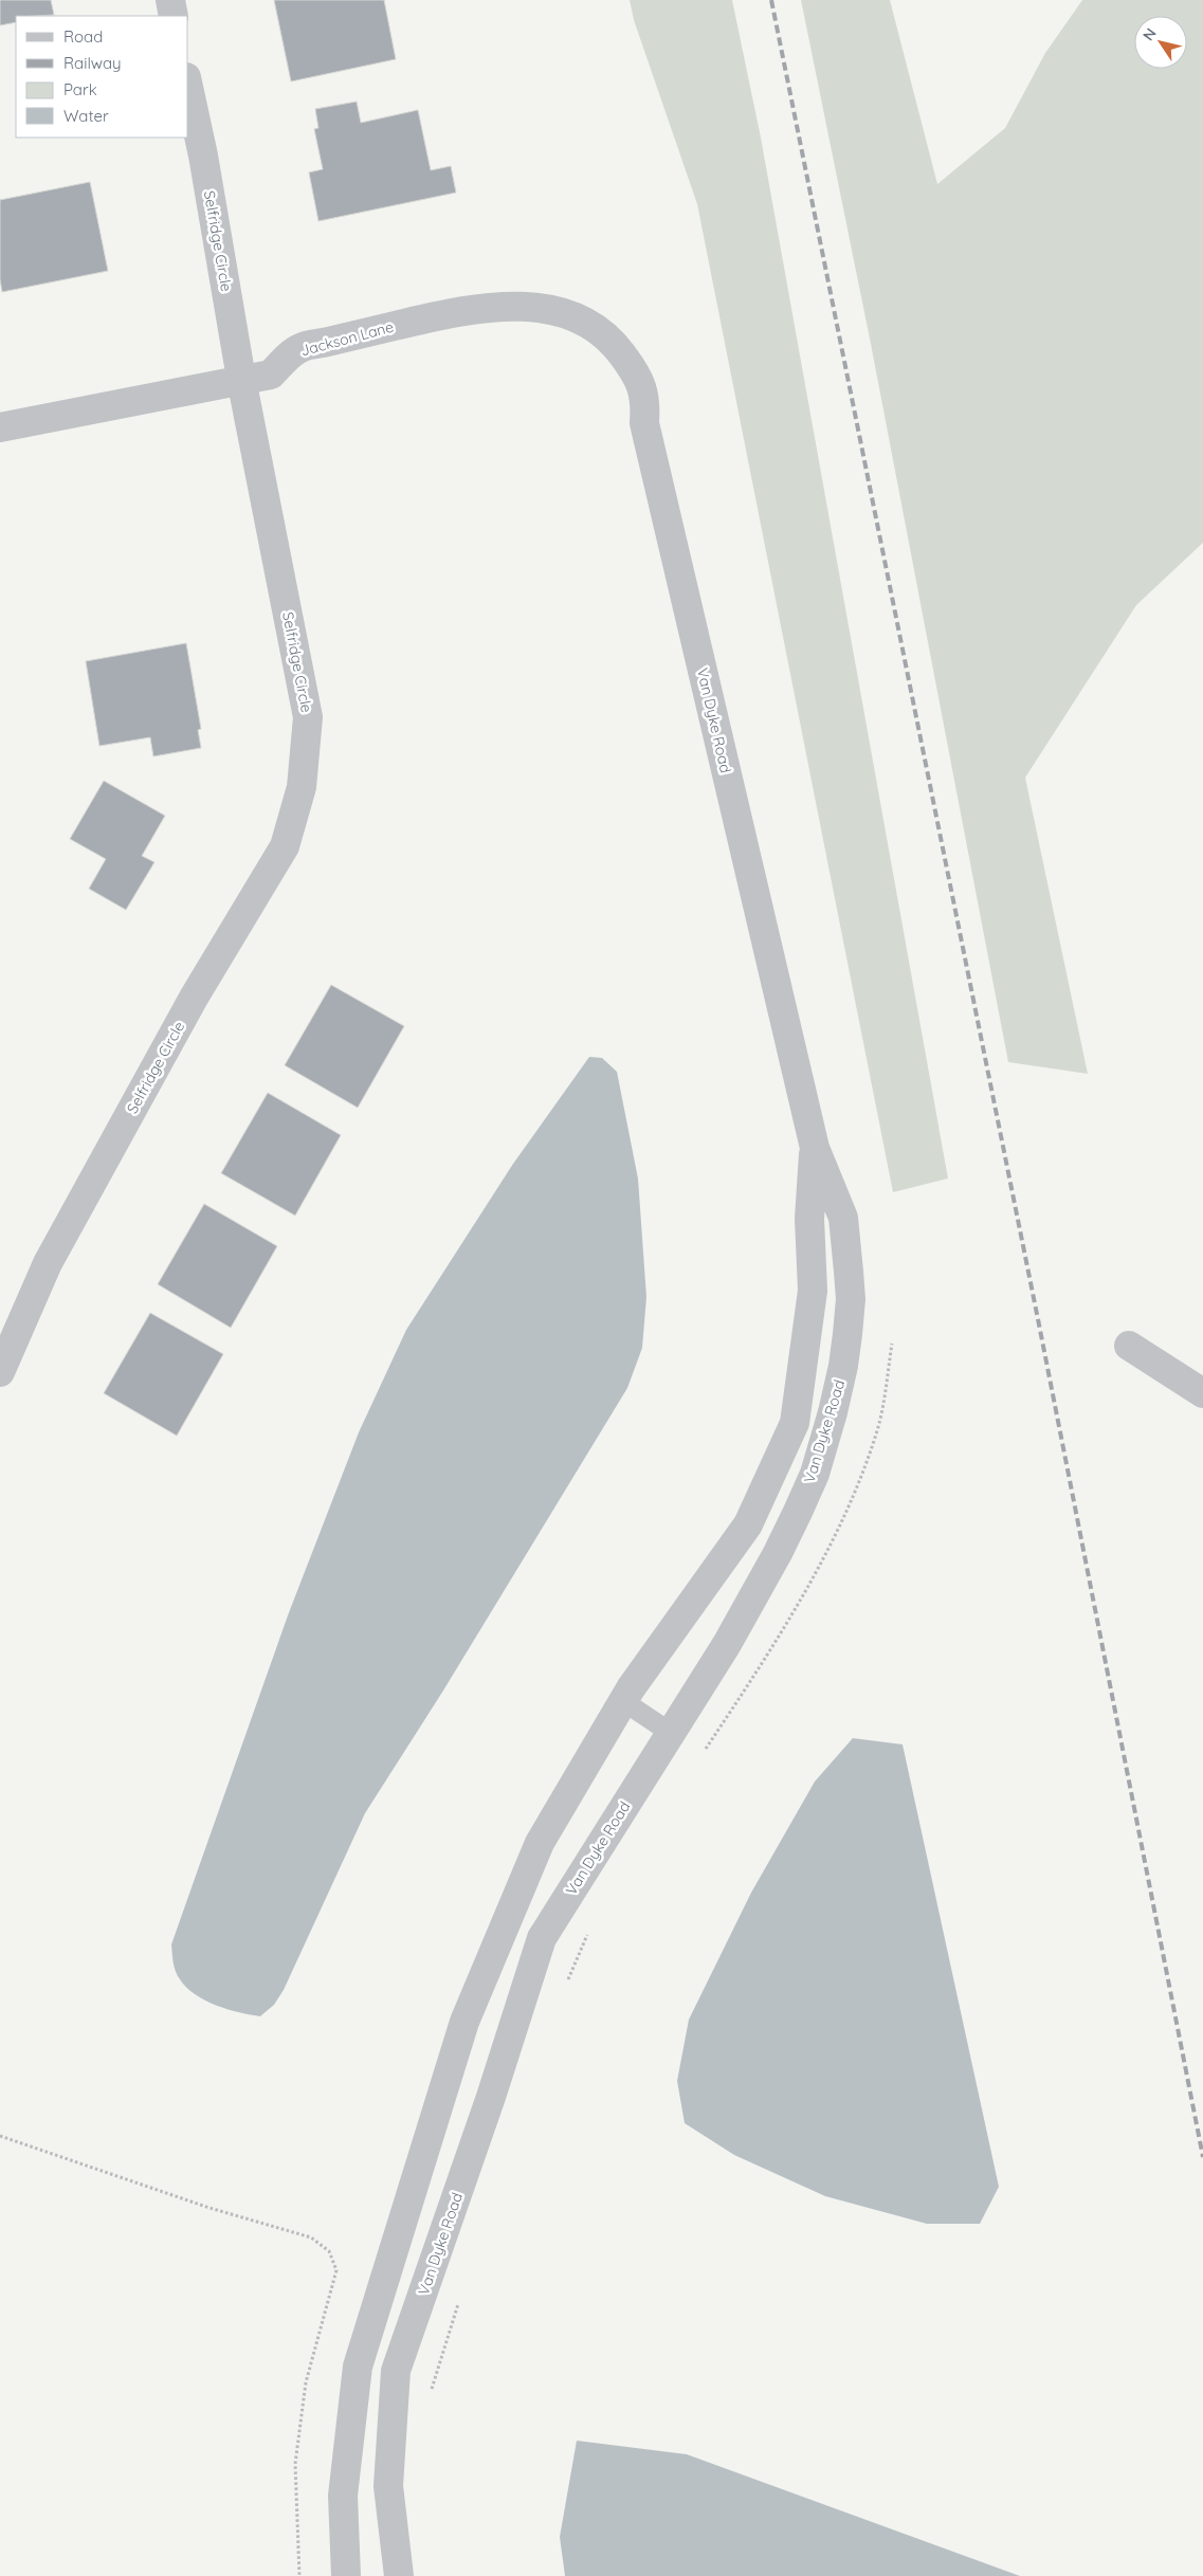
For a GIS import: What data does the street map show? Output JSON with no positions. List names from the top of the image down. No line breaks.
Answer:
{"streets":{"street":["Selfridge Circle","Jackson Lane","Van Dyke Road"]},"crossings":[["Selfridge Circle","Jackson Lane"],["Jackson Lane","Van Dyke Road"]],"legend":["Road","Railway","Park","Water"],"north":"top left"}
